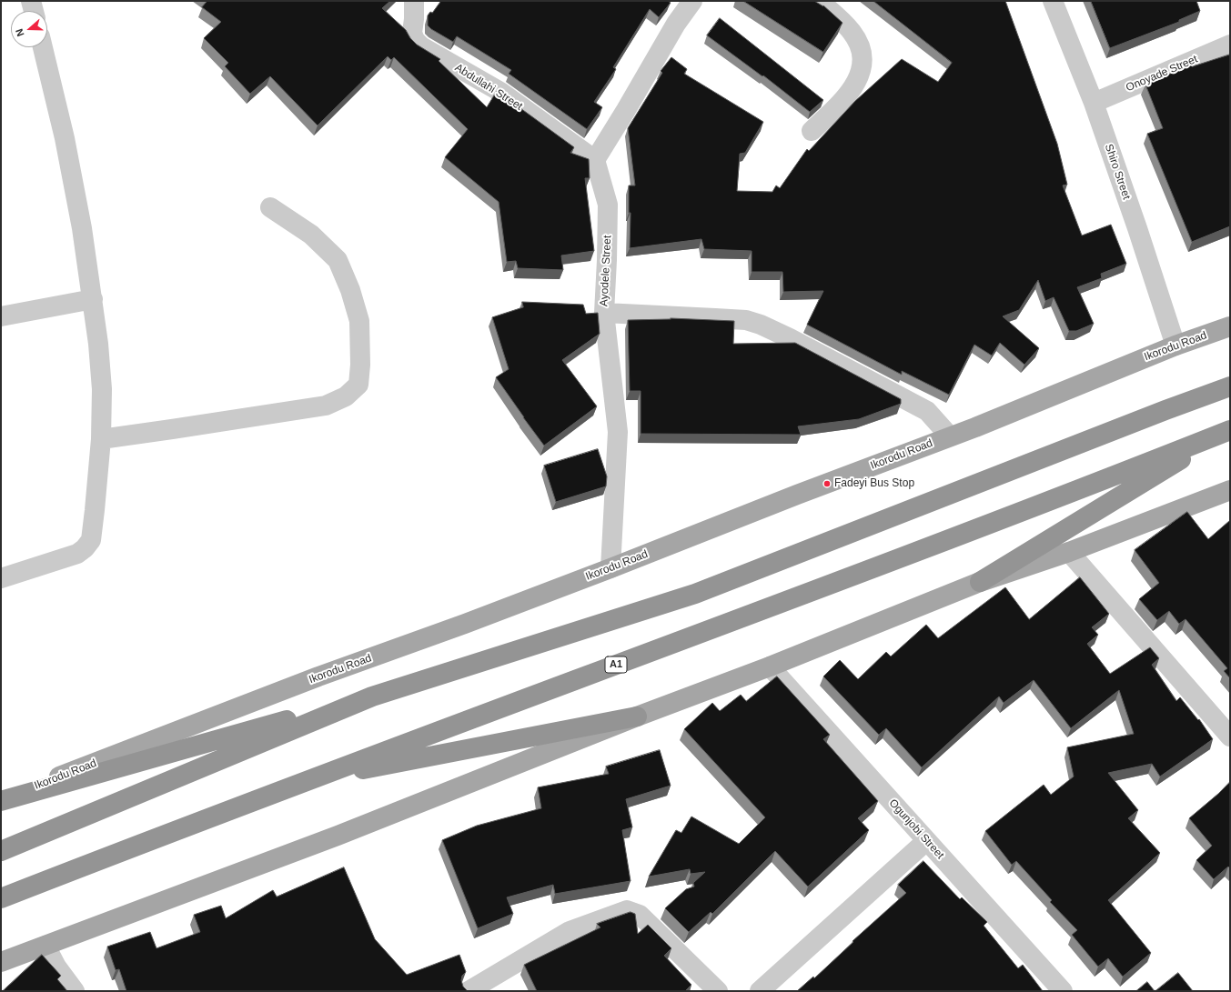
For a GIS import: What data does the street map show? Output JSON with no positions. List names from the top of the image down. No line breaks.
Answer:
{"streets":{"highway":["A1"],"main road":["Ikorodu Road"],"street":["Onoyade Street","Abdullahi Street","Shiro Street","Ayodele Street","Ogunjobi Street"]},"crossings":[["Onoyade Street","Shiro Street"],["Abdullahi Street","Ayodele Street"],["Shiro Street","Ikorodu Road"],["Ayodele Street","Ikorodu Road"]],"places":["Fadeyi Bus Stop"],"north":"left"}
